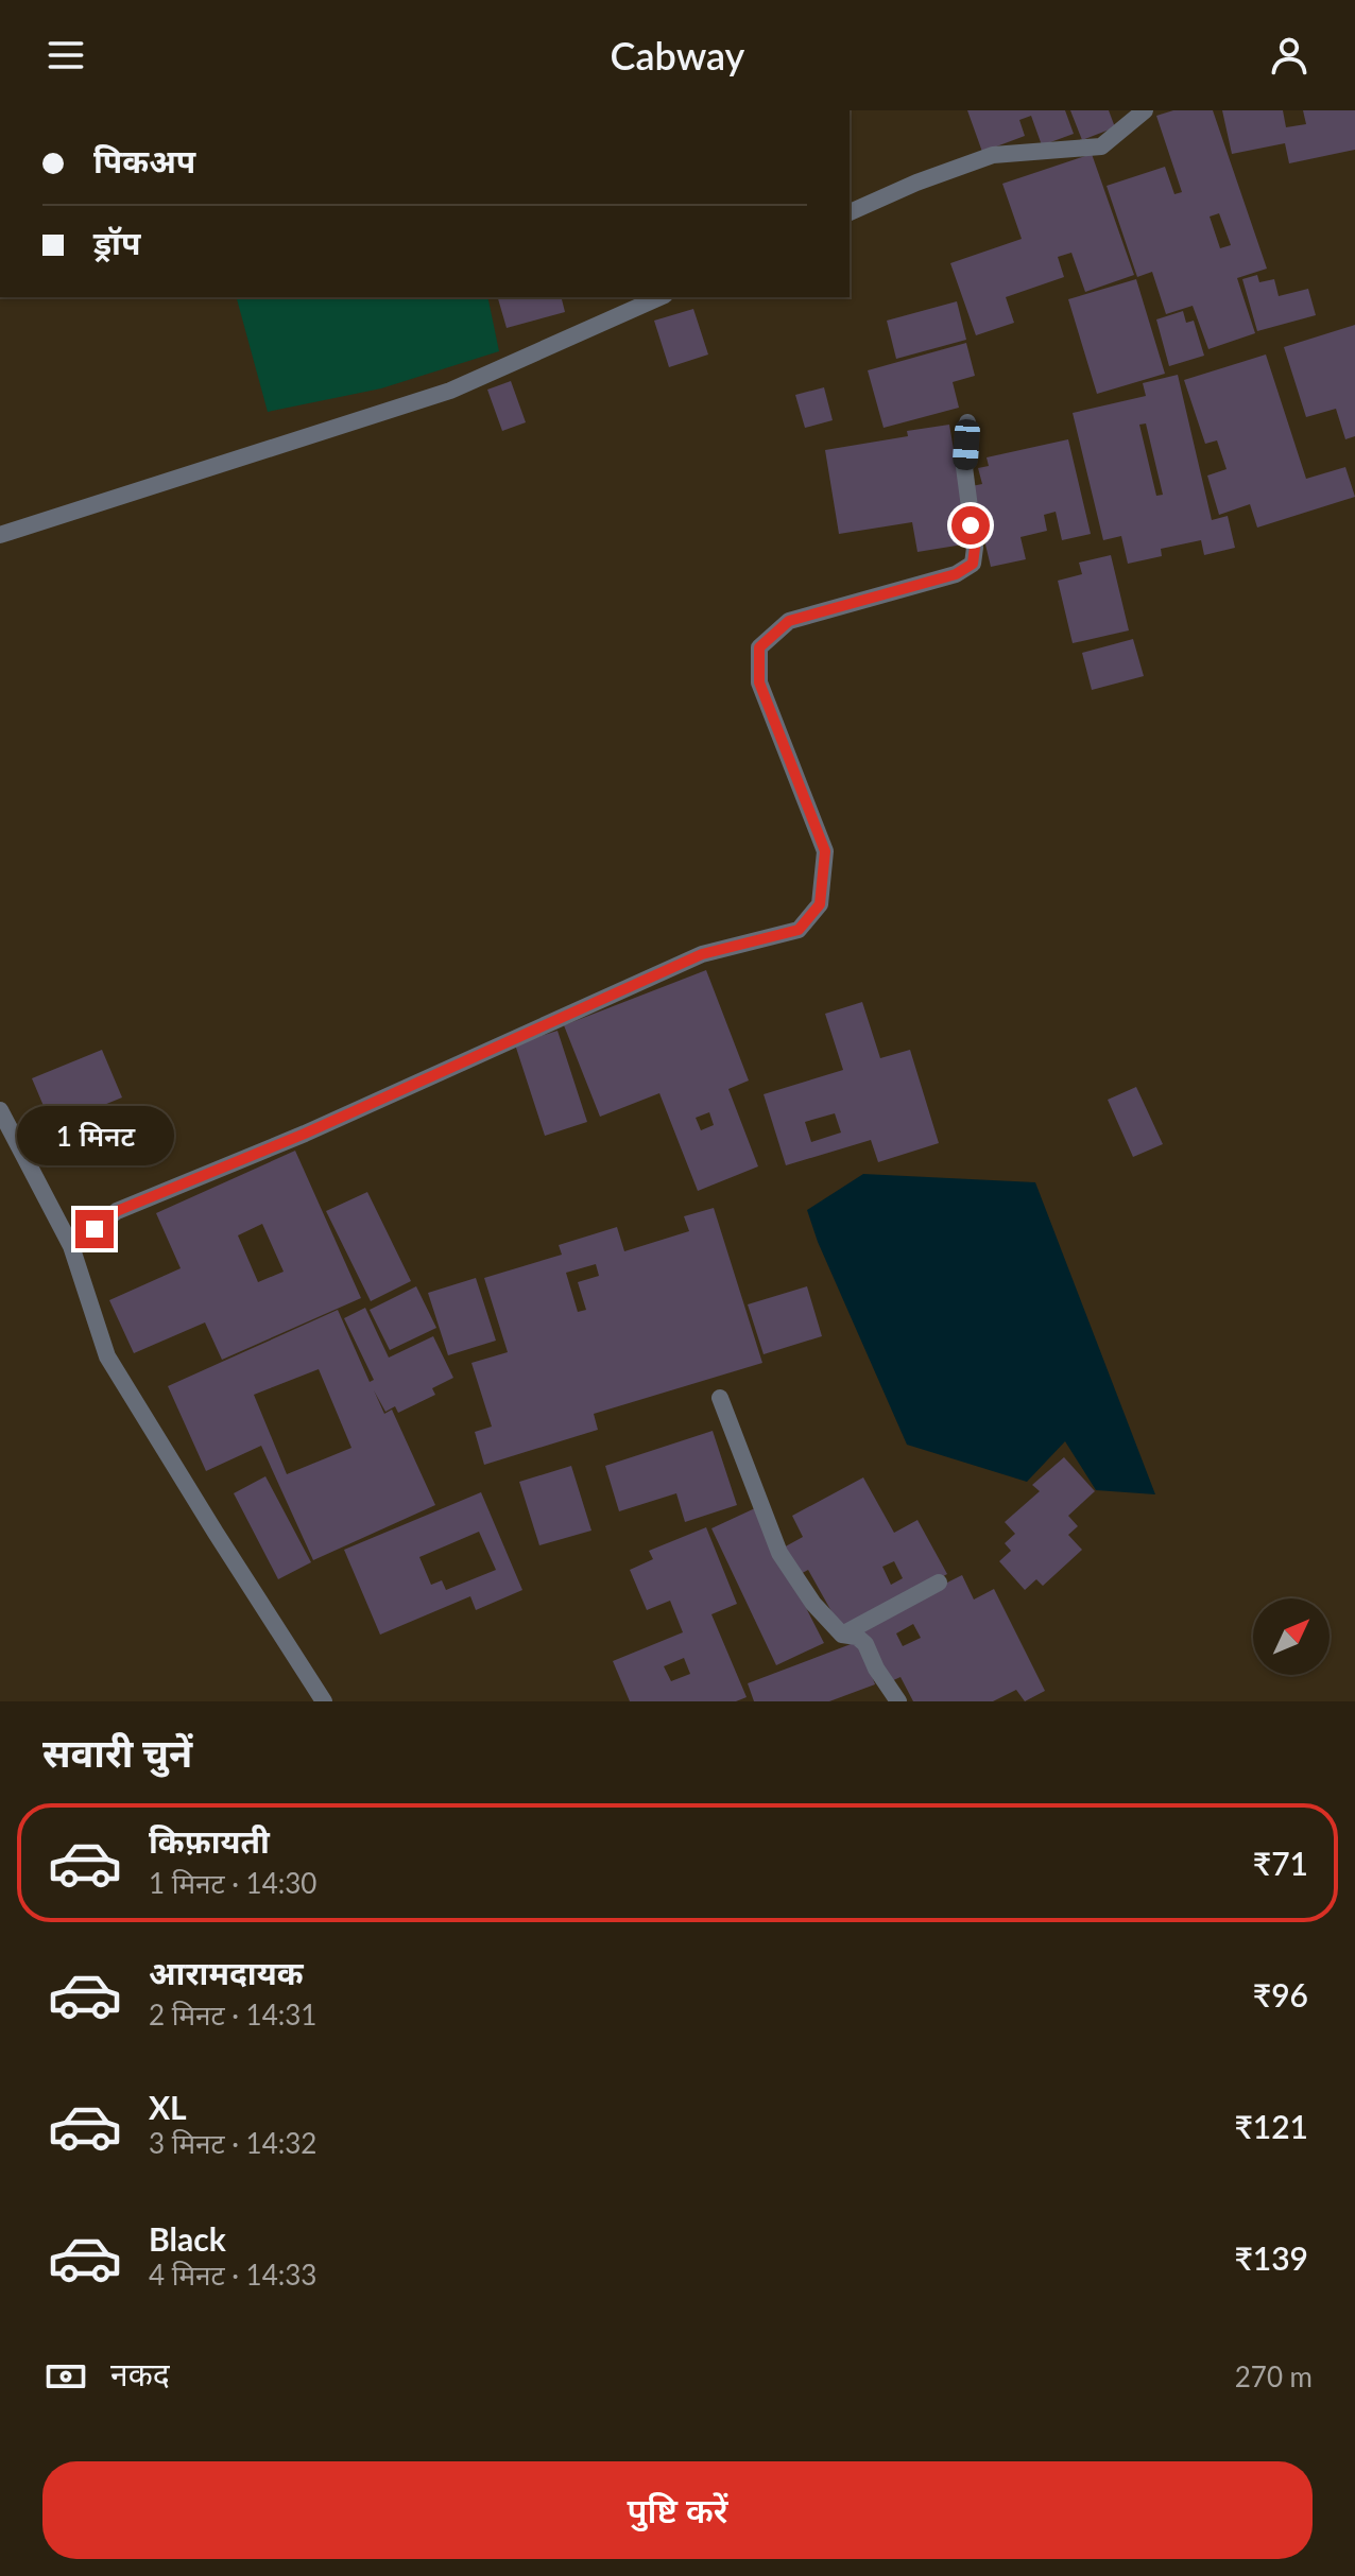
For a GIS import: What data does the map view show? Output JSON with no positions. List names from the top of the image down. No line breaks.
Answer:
{"north":"top right","page":{"header":"Cabway","banner":["पिकअप","ड्रॉप"],"bubble":"1 मिनट","heading":"सवारी चुनें","list":[{"name":"किफ़ायती","note":"1 मिनट · 14:30","value":"₹71"},{"name":"आरामदायक","note":"2 मिनट · 14:31","value":"₹96"},{"name":"XL","note":"3 मिनट · 14:32","value":"₹121"},{"name":"Black","note":"4 मिनट · 14:33","value":"₹139"}],"pay":["नकद","270 m"],"buttons":"पुष्टि करें"}}
